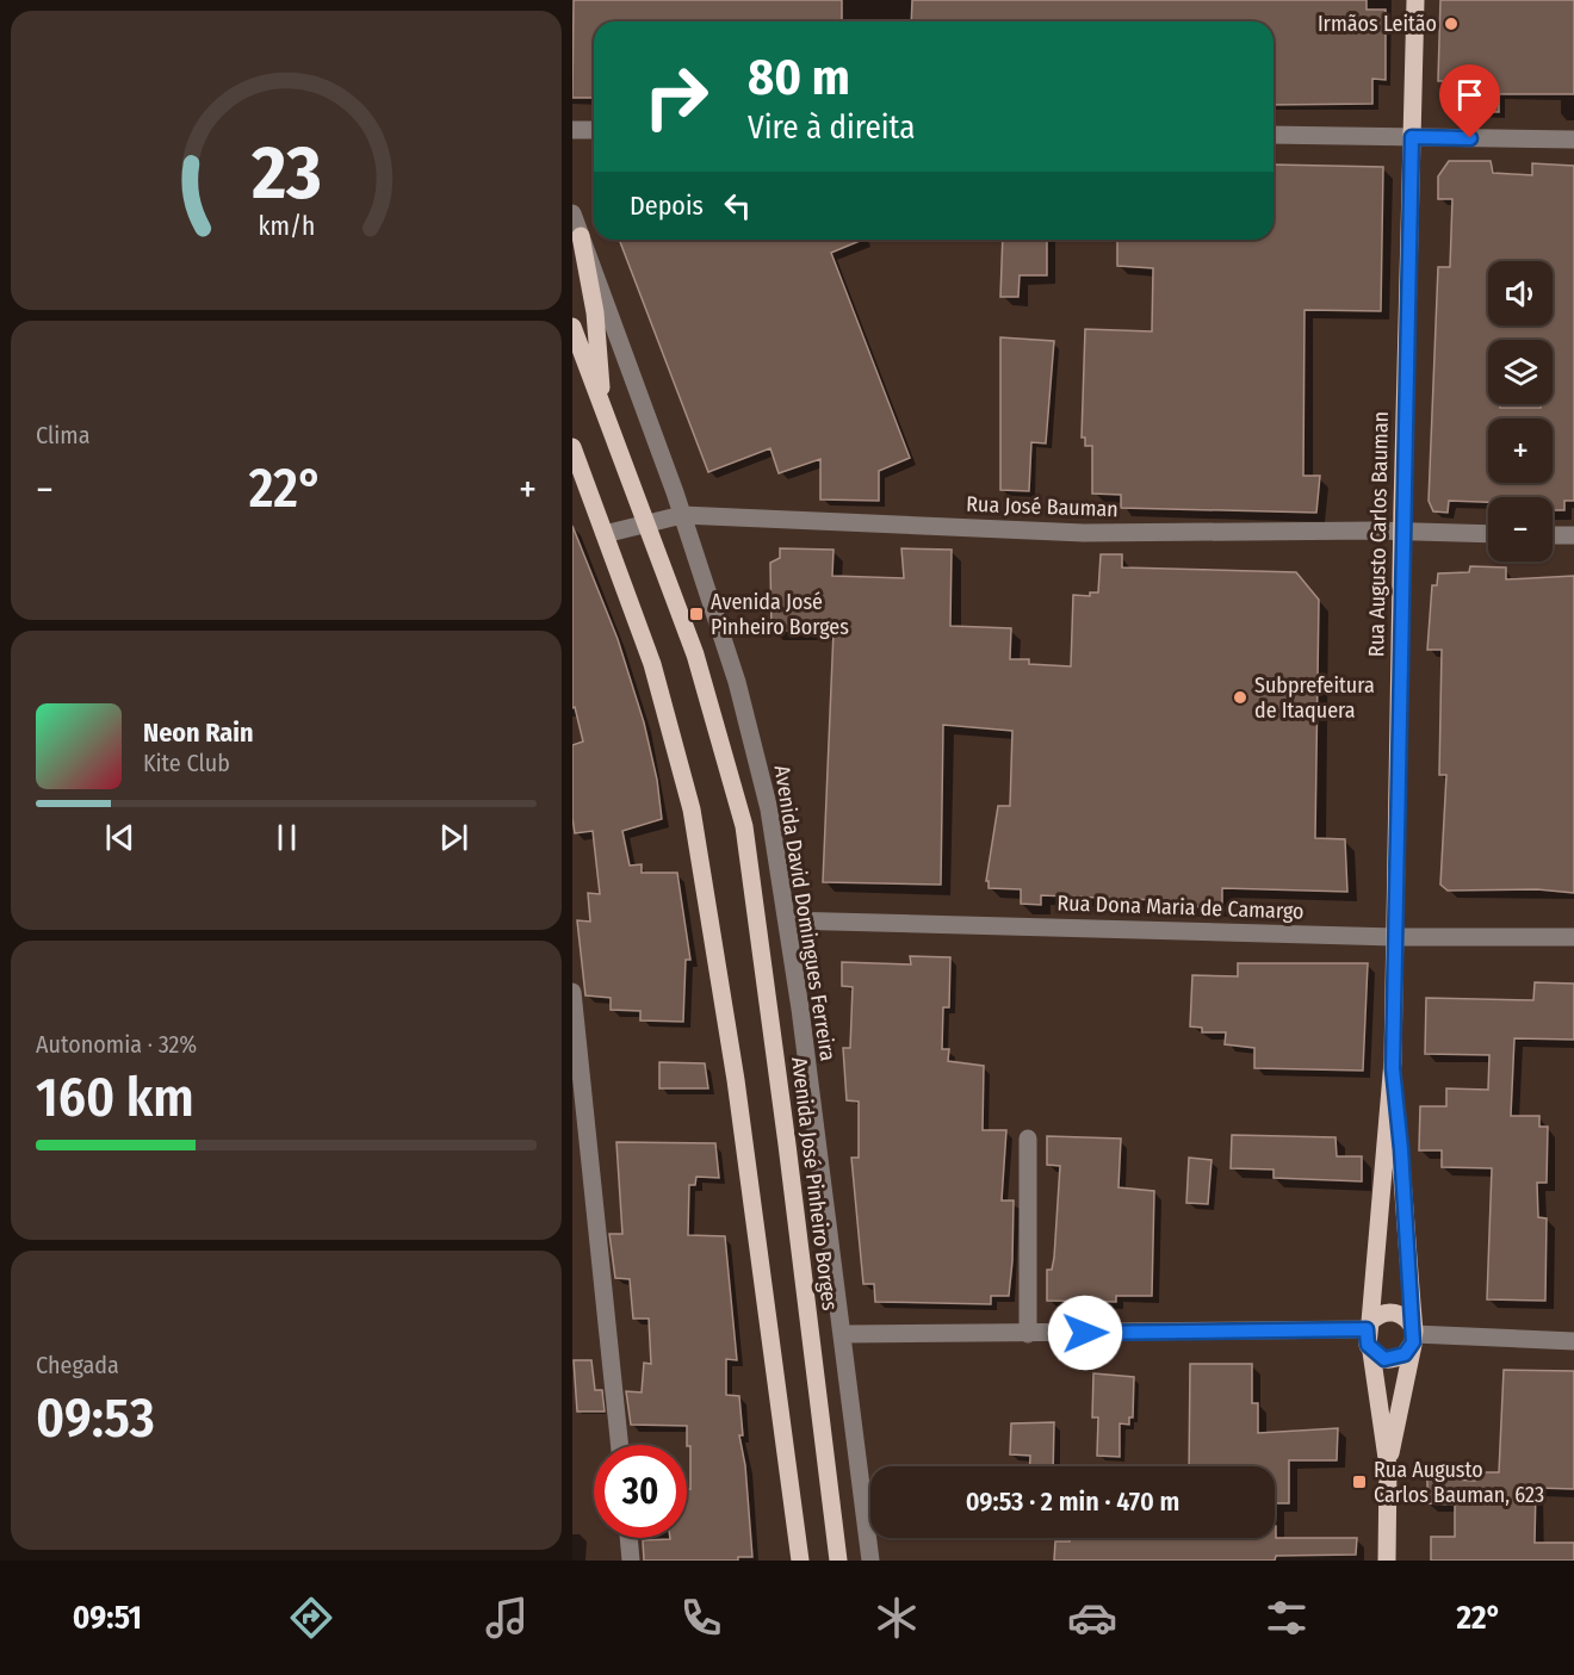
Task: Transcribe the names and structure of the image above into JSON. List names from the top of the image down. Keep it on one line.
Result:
{"streets":{"main road":["Rua Augusto Carlos Bauman","Avenida José Pinheiro Borges"],"street":["Rua José Bauman","Rua Dona Maria de Camargo","Avenida David Domingues Ferreira"]},"crossings":[["Rua José Bauman","Rua Augusto Carlos Bauman"],["Rua José Bauman","Avenida David Domingues Ferreira"],["Rua José Bauman","Avenida José Pinheiro Borges"],["Rua Augusto Carlos Bauman","Rua Dona Maria de Camargo"],["Rua Dona Maria de Camargo","Avenida David Domingues Ferreira"]],"places":{"other":["Irmãos Leitão","Subprefeitura de Itaquera"],"transit":["Avenida José Pinheiro Borges","Rua Augusto Carlos Bauman, 623"]},"page":{"turn":["80 m","Vire à direita"],"then":"Depois","map_buttons":["+","−"],"tile":["Clima",["Autonomia · 32%","160 km"],["Chegada","09:53"]],"heat":["−","22°","+"],"song":["Neon Rain","Kite Club"],"limit":"30","trip":"09:53 · 2 min · 470 m","tabs":["09:51","22°"],"gauge":["23","km/h"]}}
